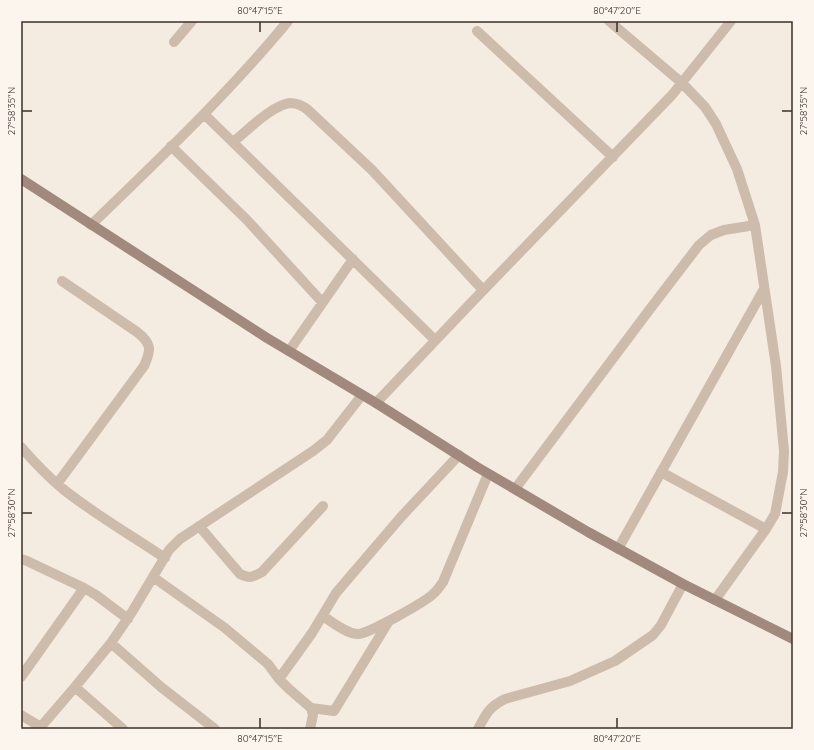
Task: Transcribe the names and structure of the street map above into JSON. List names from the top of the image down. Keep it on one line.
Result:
{"coordinates":["80°47'15\"E","80°47'20\"E","27°58'35\"N","27°58'30\"N"]}
